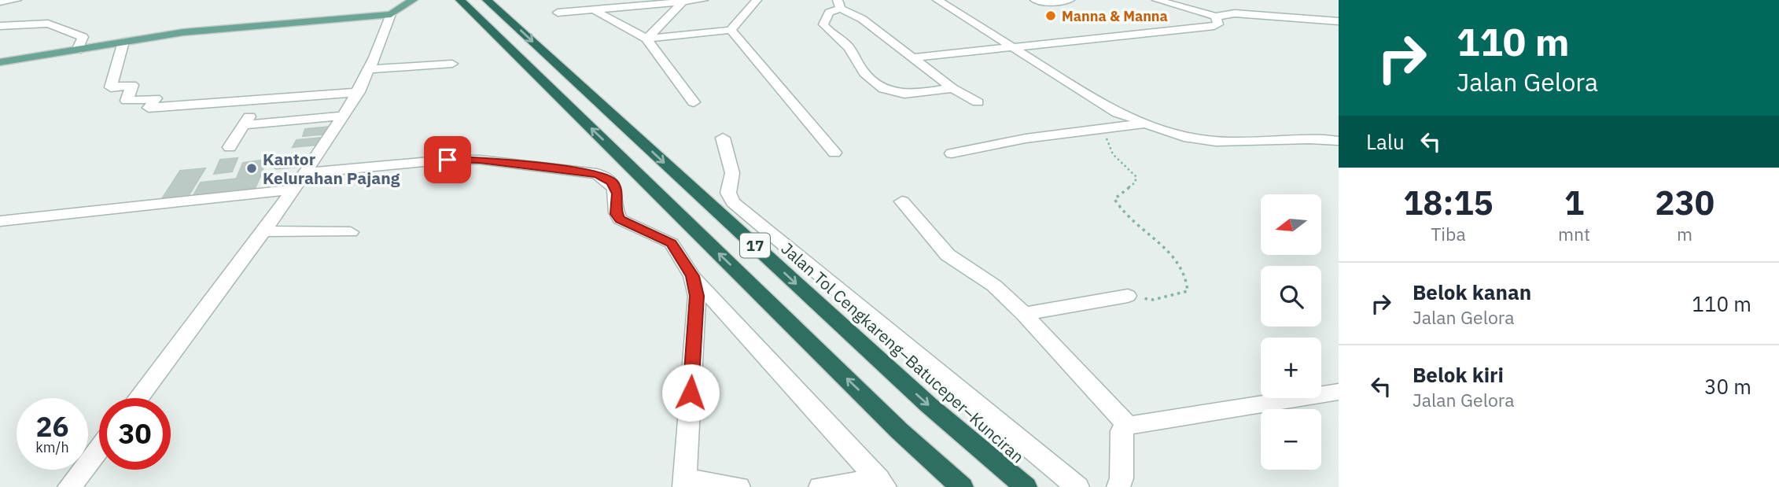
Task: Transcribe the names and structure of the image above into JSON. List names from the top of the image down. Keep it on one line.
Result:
{"streets":{"highway":["17","Jalan Tol Cengkareng–Batuceper–Kunciran"]},"places":["Manna & Manna","Kantor Kelurahan Pajang"],"north":"left","page":{"turn":["110 m","Jalan Gelora"],"then":"Lalu","eta":["18:15","Tiba","1","mnt","230","m"],"map_buttons":["+","−"],"list":[{"name":"Belok kanan","note":"Jalan Gelora","value":"110 m"},{"name":"Belok kiri","note":"Jalan Gelora","value":"30 m"}],"speed":"26 km/h","limit":"30"}}
